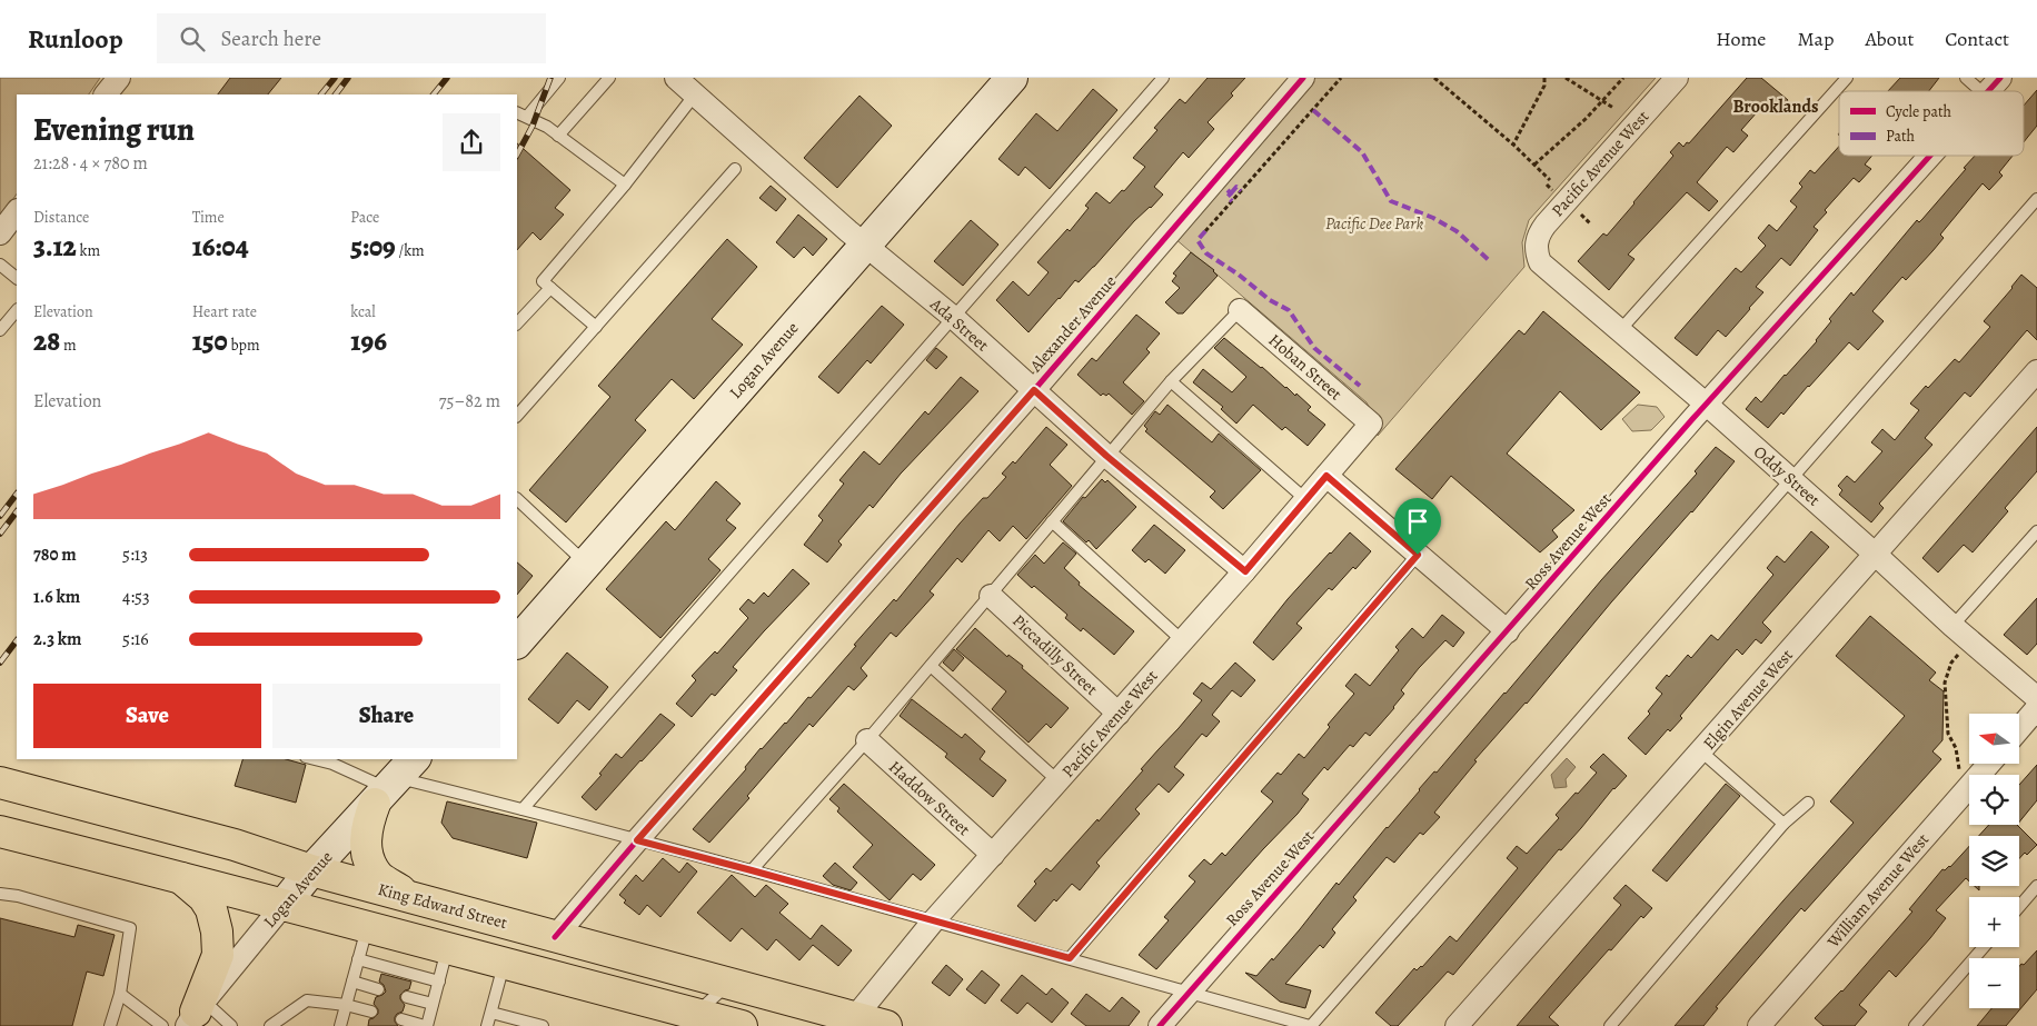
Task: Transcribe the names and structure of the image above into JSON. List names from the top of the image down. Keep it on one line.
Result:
{"streets":{"main road":["Logan Avenue","King Edward Street"],"street":["Pacific Avenue West","Alexander Avenue","Ada Street","Hoban Street","Oddy Street","Ross Avenue West","Piccadilly Street","Elgin Avenue West","Haddow Street","William Avenue West"]},"crossings":[["Pacific Avenue West","Ada Street"],["Pacific Avenue West","Hoban Street"],["Pacific Avenue West","Oddy Street"],["Pacific Avenue West","Piccadilly Street"],["Pacific Avenue West","Haddow Street"],["Pacific Avenue West","King Edward Street"],["Alexander Avenue","Ada Street"],["Alexander Avenue","King Edward Street"],["Ada Street","Logan Avenue"],["Logan Avenue","King Edward Street"],["Oddy Street","Ross Avenue West"],["Oddy Street","Elgin Avenue West"]],"districts":["Brooklands"],"parks":["Pacific Dee Park"],"legend":["Cycle path","Path"],"north":"left","page":{"header":"Runloop","search":"Search here","nav":["Home","Map","About","Contact"],"heading":["Evening run","21:28 · 4 × 780 m"],"stats":[["Distance","3.12 km"],["Time","16:04"],["Pace","5:09 /km"],["Elevation","28 m"],["Heart rate","150 bpm"],["kcal","196"]],"chart":["Elevation","75–82 m"],"list":[{"name":"780 m","note":"5:13"},{"name":"1.6 km","note":"4:53"},{"name":"2.3 km","note":"5:16"}],"buttons":["Save","Share"],"map_buttons":["+","−"]}}
